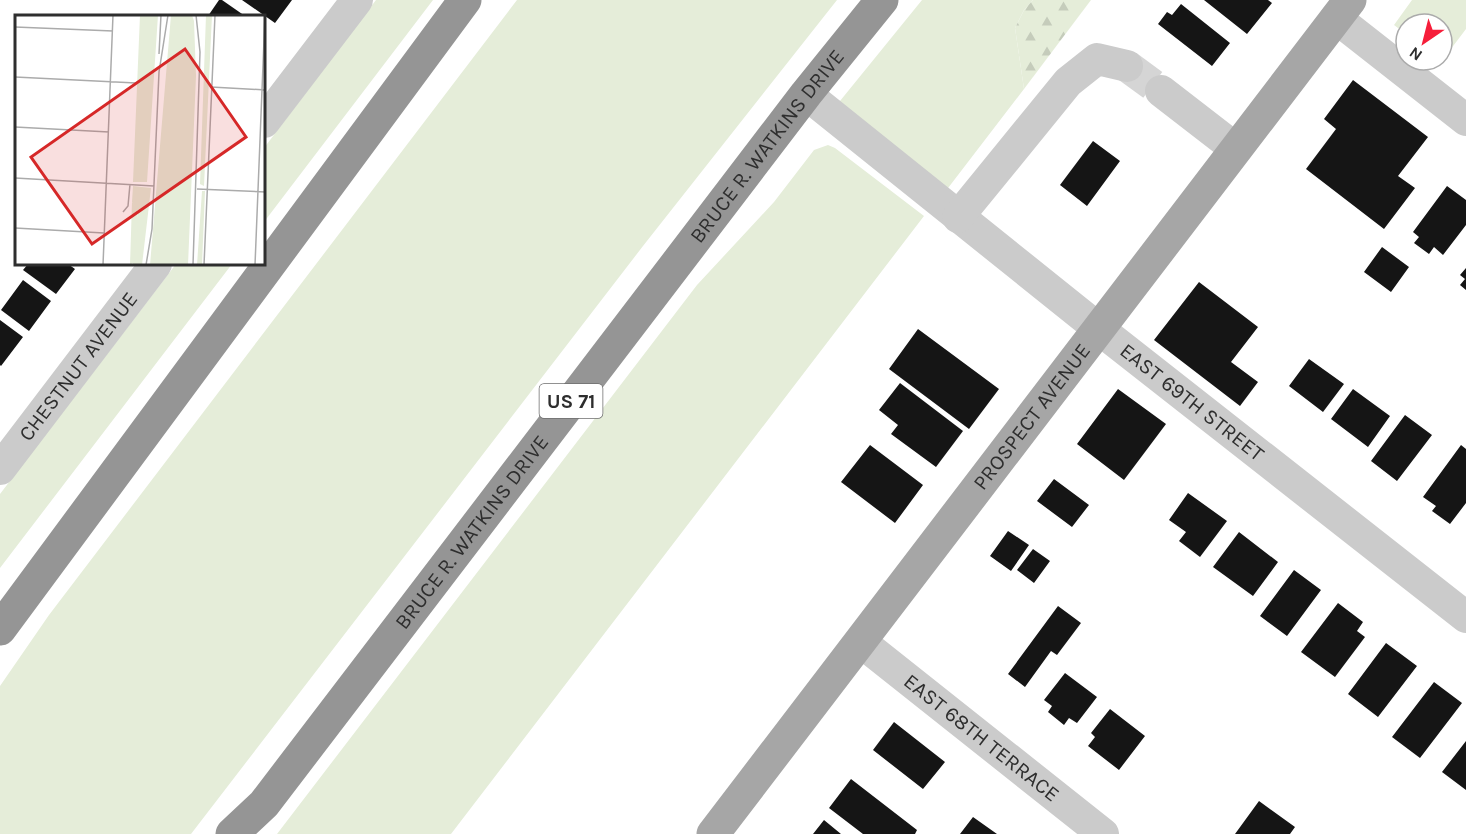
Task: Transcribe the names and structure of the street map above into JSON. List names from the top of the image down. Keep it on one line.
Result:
{"streets":{"highway":["BRUCE R. WATKINS DRIVE","US 71"],"main road":["PROSPECT AVENUE"],"street":["CHESTNUT AVENUE","EAST 69TH STREET","EAST 68TH TERRACE"]},"crossings":[["BRUCE R. WATKINS DRIVE","EAST 69TH STREET"],["EAST 69TH STREET","PROSPECT AVENUE"],["PROSPECT AVENUE","EAST 68TH TERRACE"]],"north":"bottom left"}
